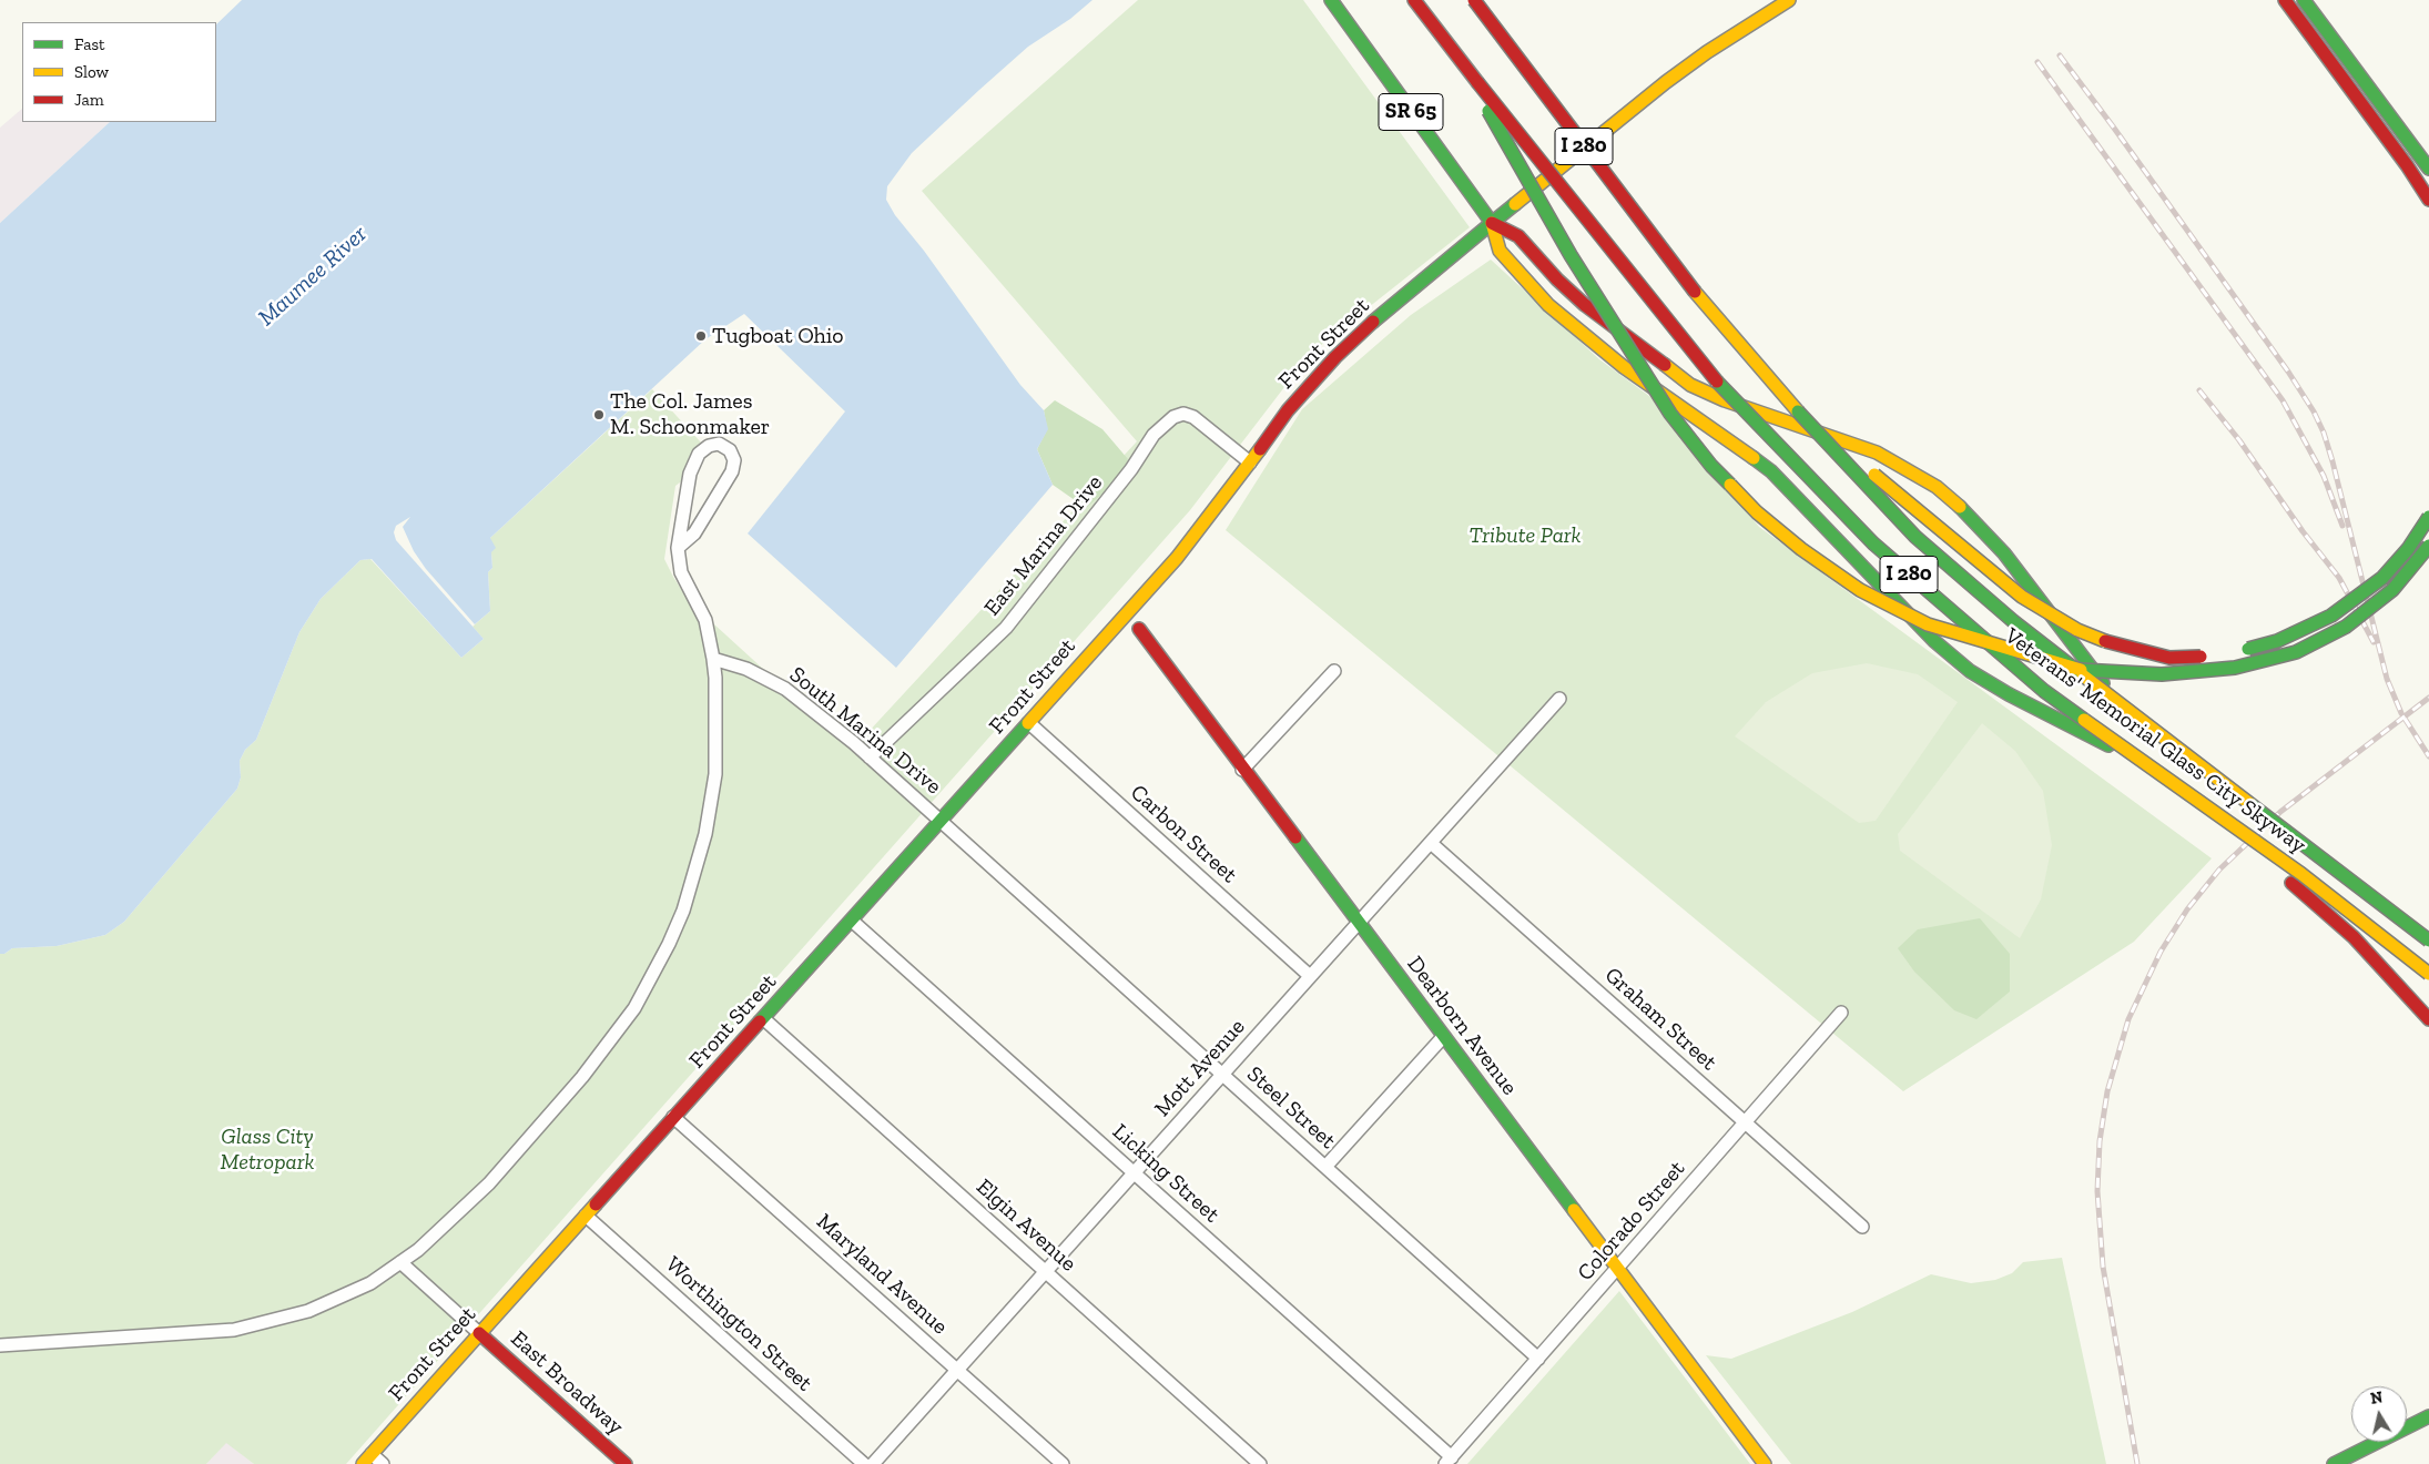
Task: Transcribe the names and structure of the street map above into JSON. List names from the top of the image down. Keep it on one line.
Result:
{"streets":{"main road":["SR 65","I 280","Front Street","Veterans' Memorial Glass City Skyway","Dearborn Avenue","East Broadway"],"street":["East Marina Drive","South Marina Drive","Carbon Street","Graham Street","Mott Avenue","Steel Street","Licking Street","Colorado Street","Elgin Avenue","Maryland Avenue","Worthington Street"]},"crossings":[["SR 65","Front Street"],["Front Street","East Marina Drive"],["Front Street","South Marina Drive"],["Front Street","Carbon Street"],["Front Street","Dearborn Avenue"],["Front Street","Steel Street"],["Front Street","Licking Street"],["Front Street","Elgin Avenue"],["Front Street","Maryland Avenue"],["Front Street","Worthington Street"],["Front Street","East Broadway"],["East Marina Drive","South Marina Drive"],["South Marina Drive","Steel Street"],["Carbon Street","Mott Avenue"],["Graham Street","Mott Avenue"],["Graham Street","Colorado Street"],["Dearborn Avenue","Mott Avenue"],["Dearborn Avenue","Colorado Street"],["Mott Avenue","Steel Street"],["Mott Avenue","Licking Street"],["Mott Avenue","Elgin Avenue"],["Mott Avenue","Maryland Avenue"],["Steel Street","Colorado Street"],["Licking Street","Colorado Street"]],"water":["Maumee River"],"parks":["Tribute Park","Glass City Metropark"],"places":["Tugboat Ohio","The Col. James M. Schoonmaker"],"legend":["Fast","Slow","Jam"],"north":"top"}
